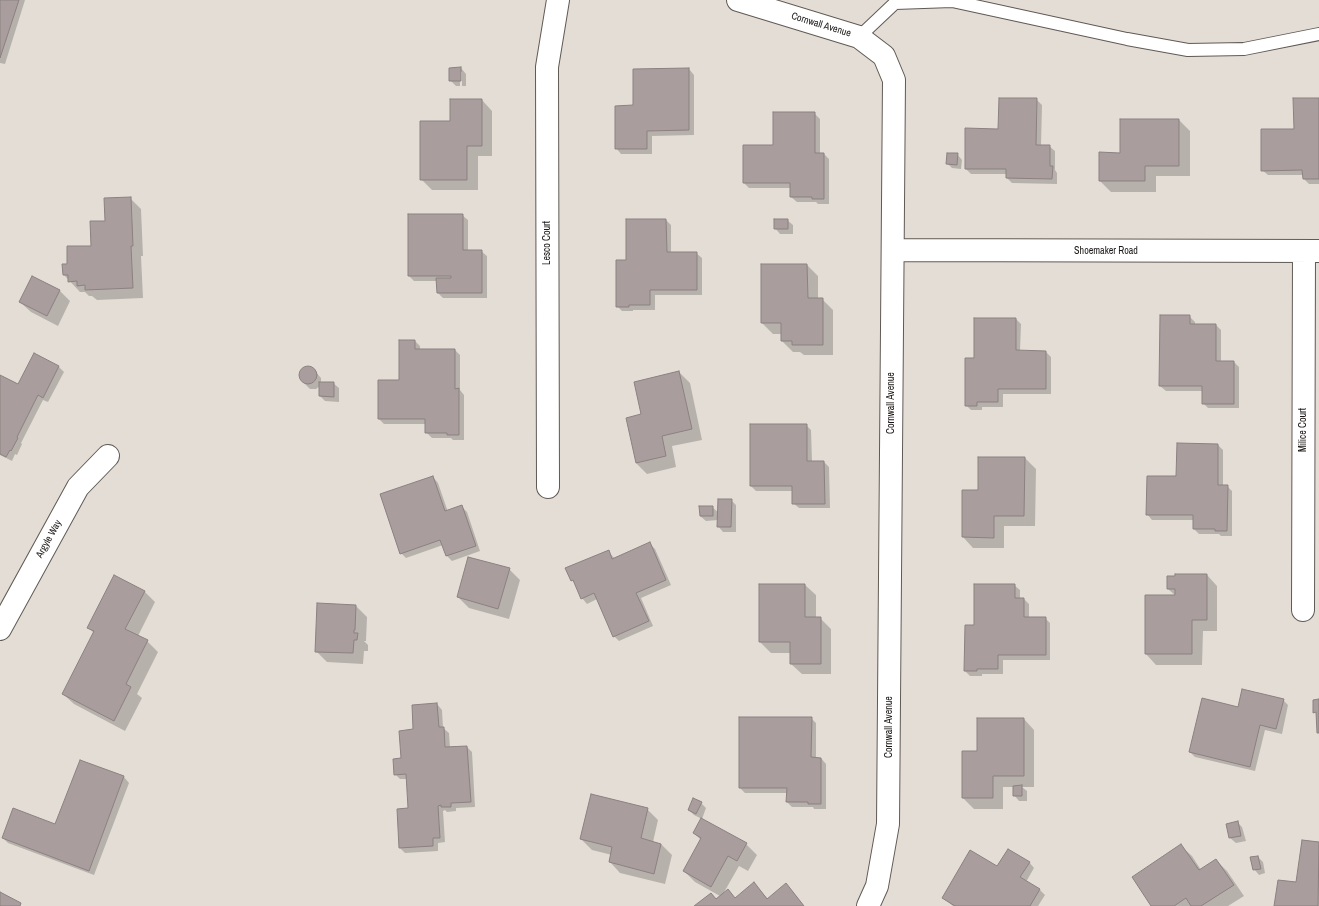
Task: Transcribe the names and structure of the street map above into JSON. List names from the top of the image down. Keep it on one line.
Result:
{"streets":{"street":["Cornwall Avenue","Lesco Court","Shoemaker Road","Milice Court","Argyle Way"]},"crossings":[["Cornwall Avenue","Shoemaker Road"],["Shoemaker Road","Milice Court"]]}
